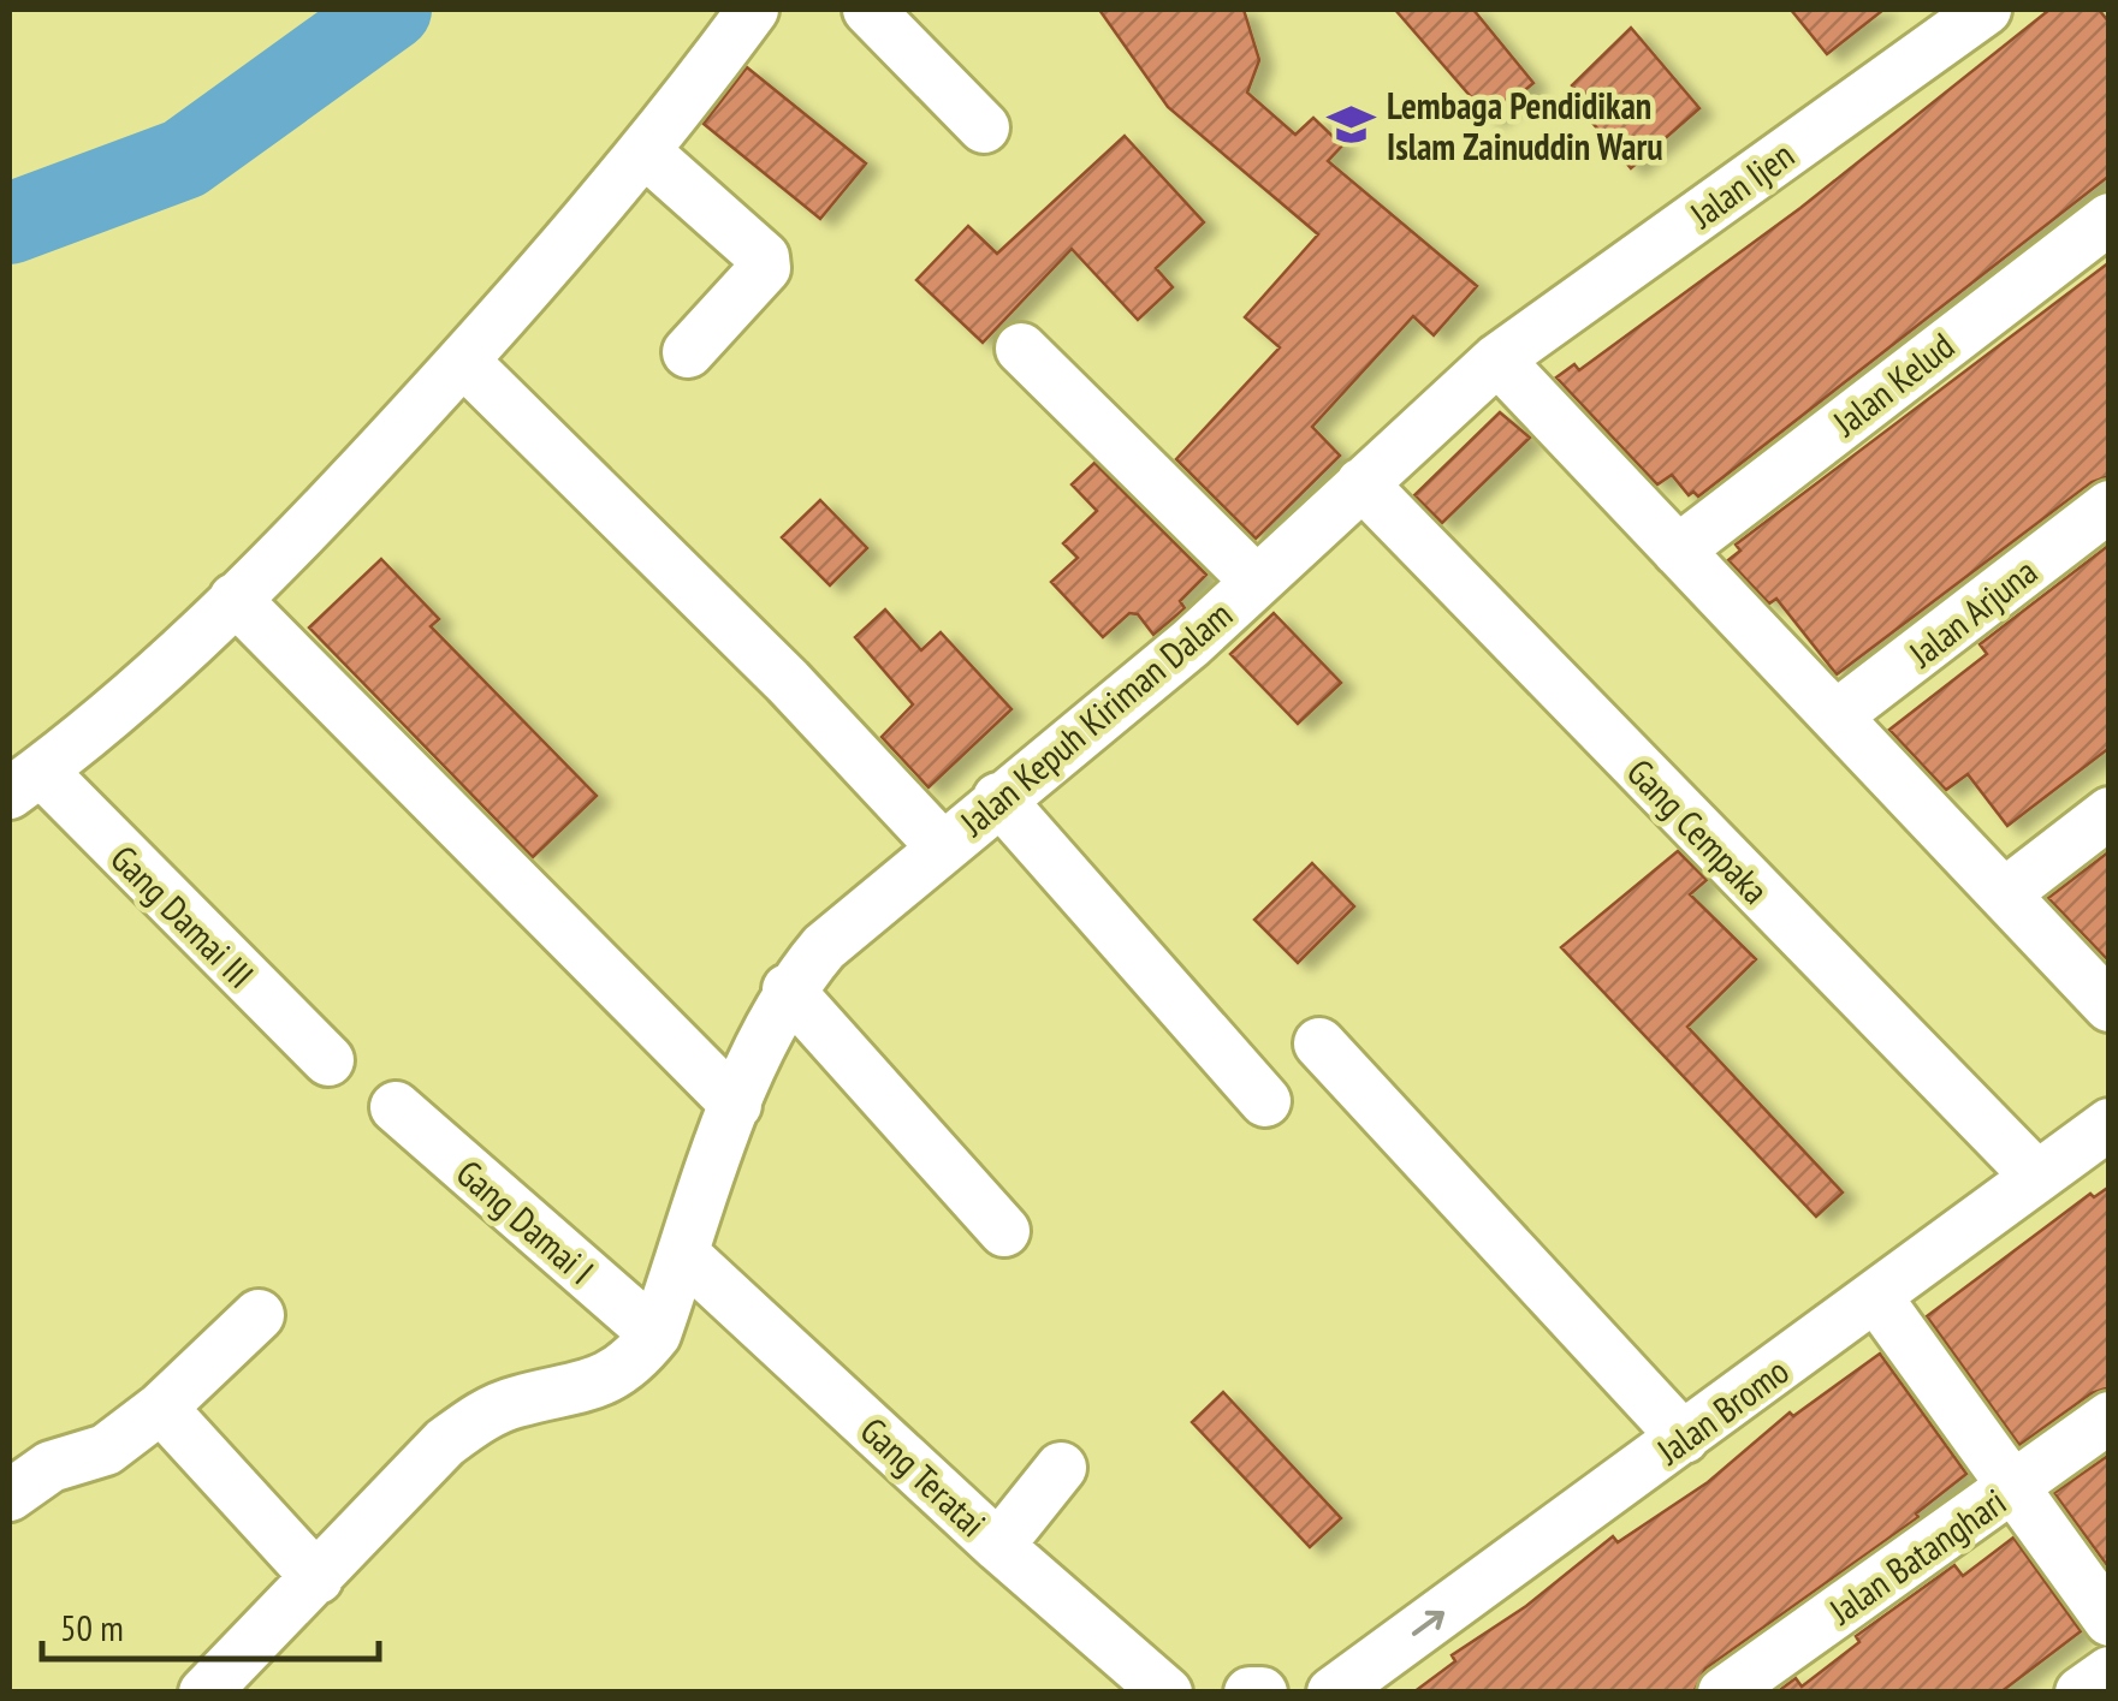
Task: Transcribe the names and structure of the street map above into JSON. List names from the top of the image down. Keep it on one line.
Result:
{"streets":{"street":["Jalan Ijen","Jalan Kelud","Jalan Arjuna","Jalan Kepuh Kiriman Dalam","Gang Cempaka","Gang Damai III","Gang Damai I","Jalan Bromo","Gang Teratai","Jalan Batanghari"]},"crossings":[["Jalan Ijen","Jalan Kepuh Kiriman Dalam"],["Jalan Kepuh Kiriman Dalam","Gang Cempaka"],["Jalan Kepuh Kiriman Dalam","Gang Damai I"],["Jalan Kepuh Kiriman Dalam","Gang Teratai"],["Gang Cempaka","Jalan Bromo"]],"one_way":["Jalan Bromo"],"places":{"school or university":["Lembaga Pendidikan Islam Zainuddin Waru"]},"scale_bar":"50 m"}
